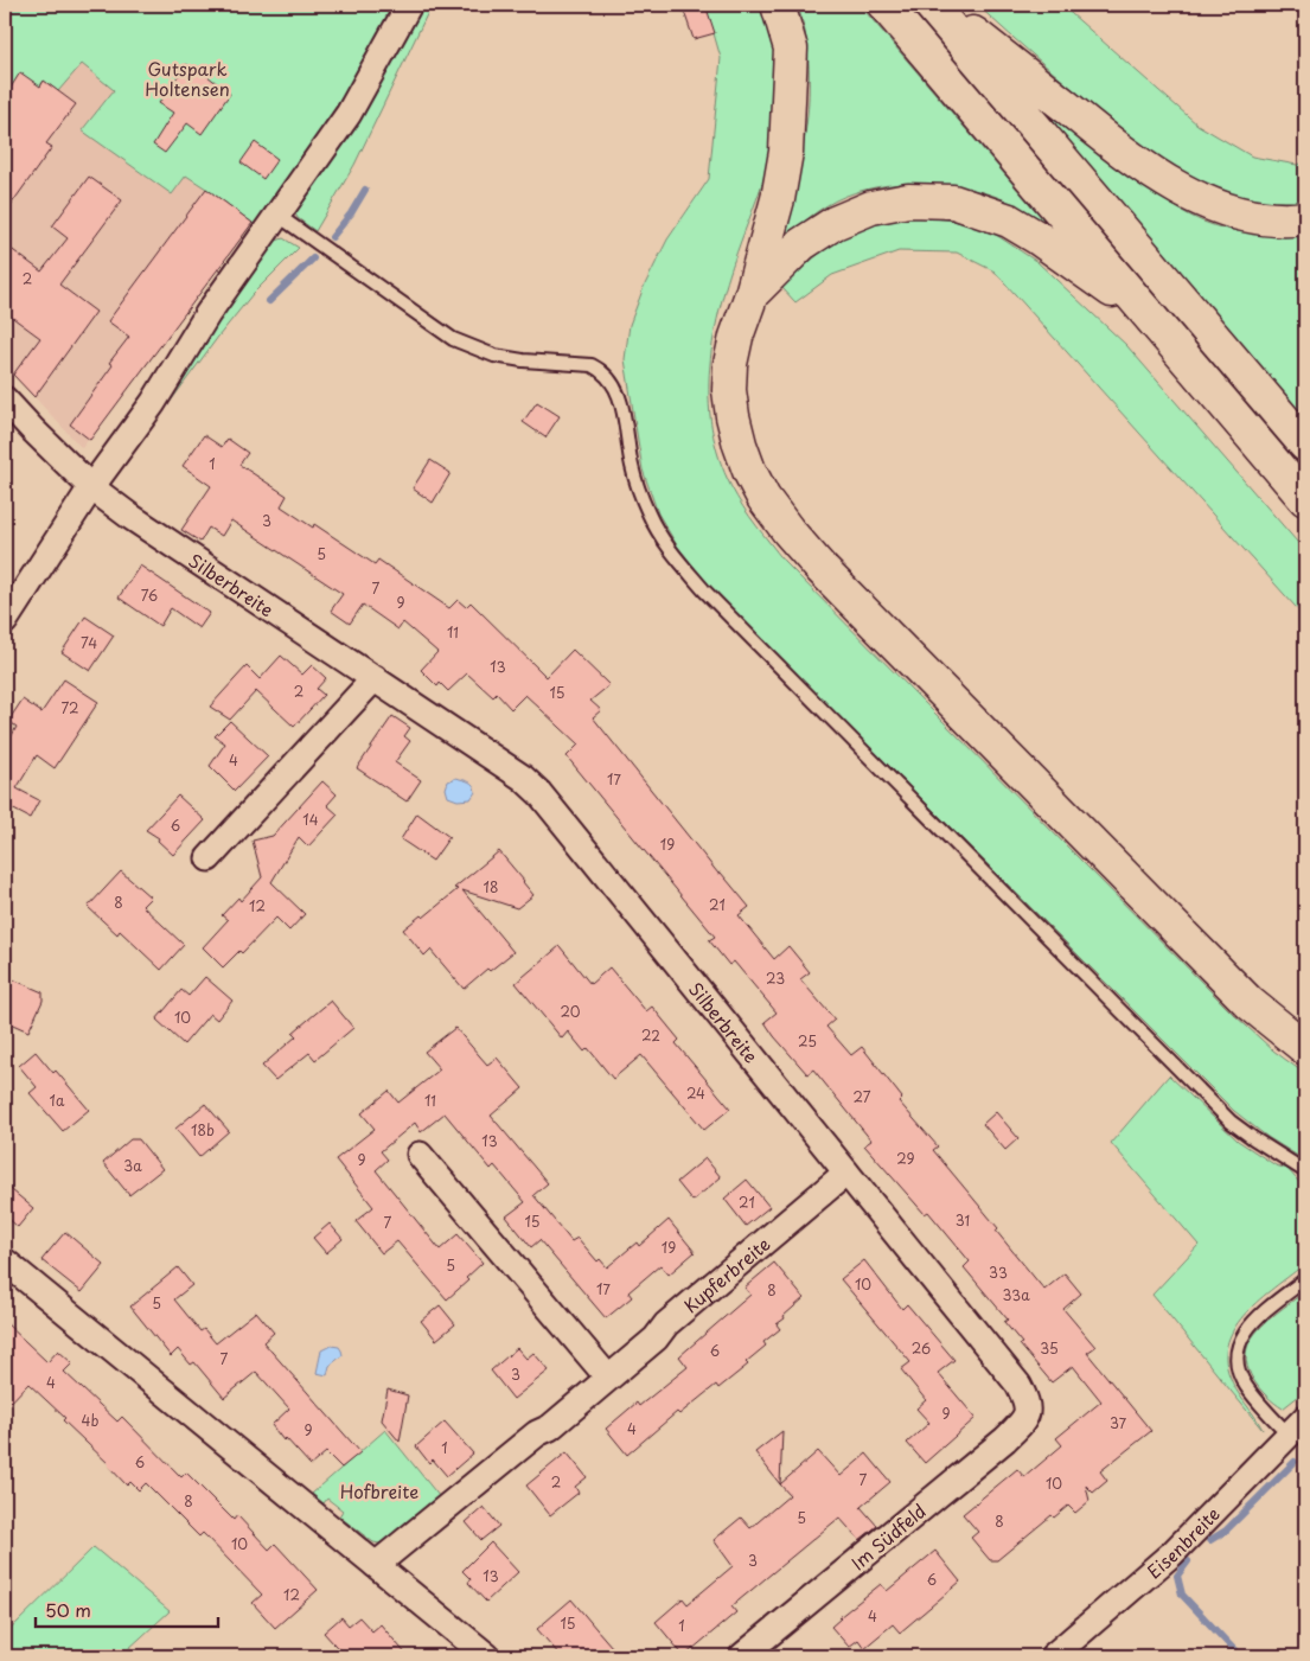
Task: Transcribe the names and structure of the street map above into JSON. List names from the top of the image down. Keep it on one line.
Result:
{"streets":{"street":["Silberbreite","Kupferbreite","Im Südfeld","Eisenbreite"]},"crossings":[["Silberbreite","Kupferbreite"],["Silberbreite","Im Südfeld"]],"parks":["Gutspark Holtensen","Hofbreite"],"house_numbers":["2","1","3","5","7","76","9","11","74","13","2","15","72","4","17","14","6","19","18","8","21","12","23","20","10","22","25","24","27","1a","11","18b","13","29","9","3a","21","31","15","7","19","5","33","10","17","8","33a","5","26","35","6","7","3","4","9","4b","37","4","9","1","6","7","2","10","8","5","8","10","3","13","6","12","4","15","1"],"scale_bar":"50 m"}
